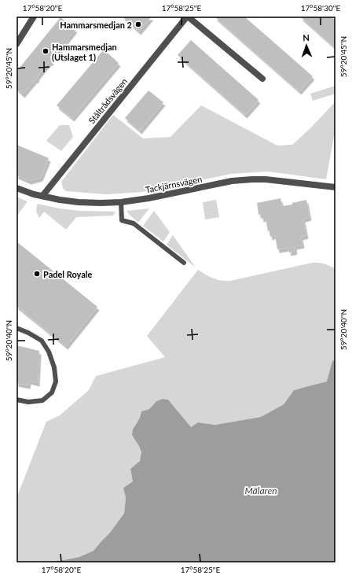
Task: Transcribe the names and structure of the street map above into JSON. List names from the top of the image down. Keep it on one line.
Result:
{"streets":{"street":["Ståltrådsvägen","Tackjärnsvägen"]},"crossings":[["Ståltrådsvägen","Tackjärnsvägen"]],"water":["Mälaren"],"places":["Hammarsmedjan 2","Hammarsmedjan (Utslaget 1)","Padel Royale"],"north":"top","coordinates":["17°58'20\"E","17°58'25\"E","17°58'30\"E","59°20'45\"N","59°20'40\"N"]}
